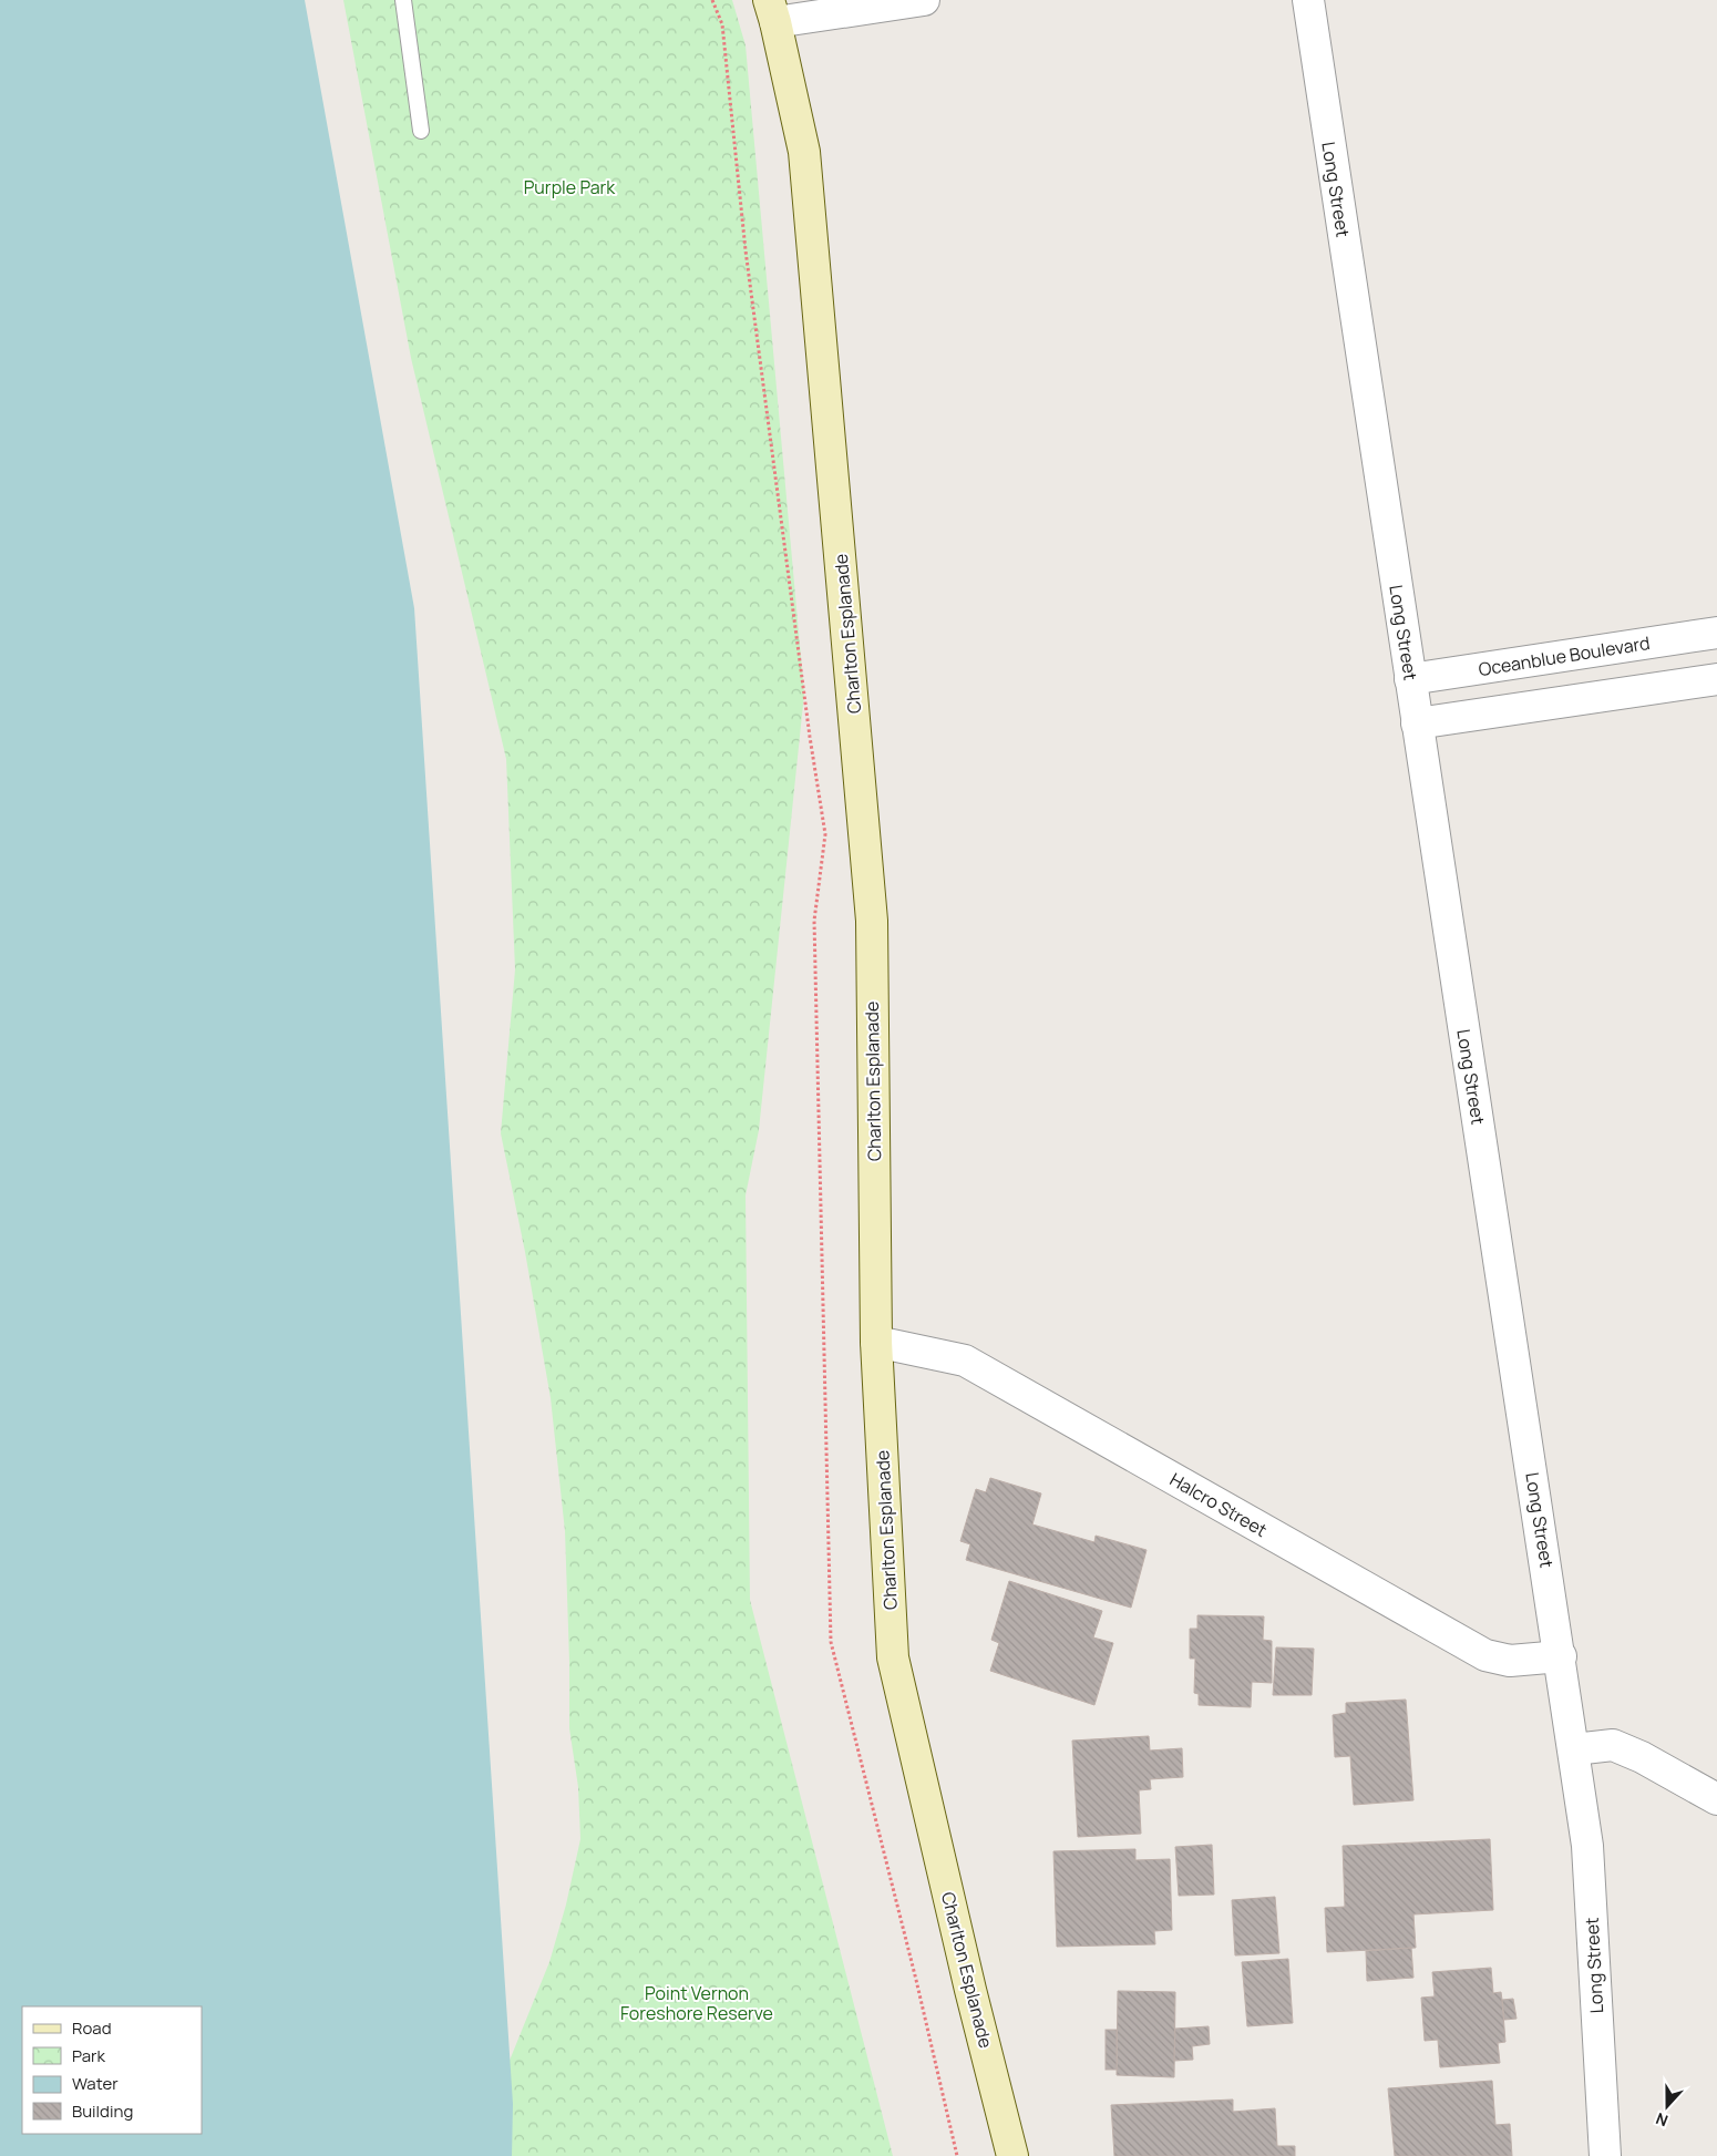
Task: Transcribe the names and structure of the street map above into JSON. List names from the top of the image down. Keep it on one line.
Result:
{"streets":{"street":["Long Street","Charlton Esplanade","Oceanblue Boulevard","Halcro Street"]},"crossings":[["Long Street","Oceanblue Boulevard"],["Long Street","Halcro Street"],["Charlton Esplanade","Halcro Street"]],"parks":["Purple Park","Point Vernon Foreshore Reserve"],"legend":["Road","Park","Water","Building"],"north":"bottom"}
